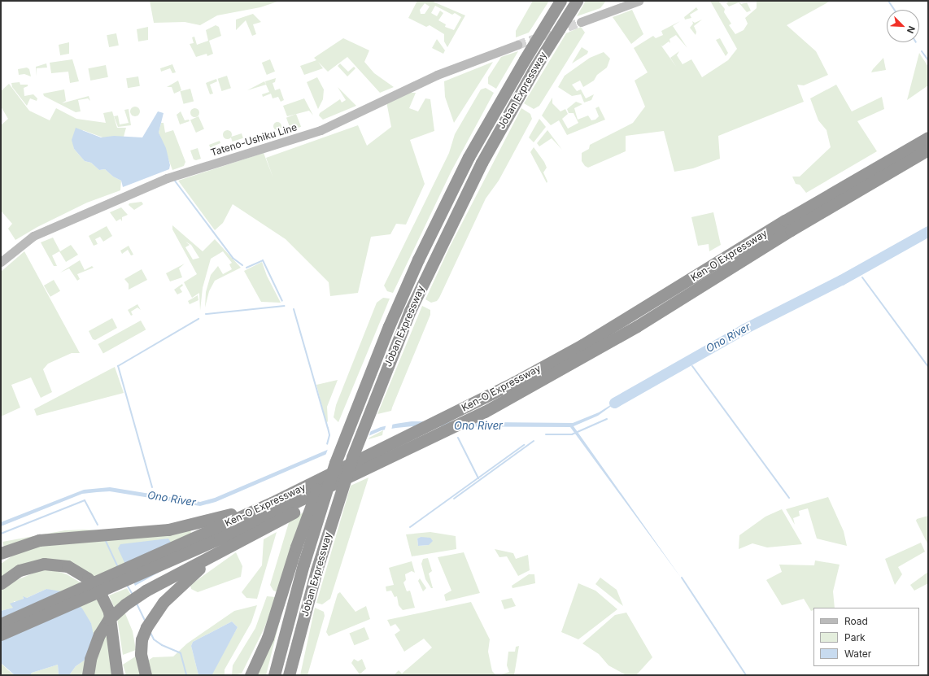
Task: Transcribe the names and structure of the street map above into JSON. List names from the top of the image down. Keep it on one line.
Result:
{"streets":{"highway":["Joban Expressway","Ken-O Expressway"],"main road":["Tateno-Ushiku Line"]},"crossings":[["Joban Expressway","Ken-O Expressway"]],"water":["Ono River"],"legend":["Road","Park","Water"],"north":"bottom right"}
